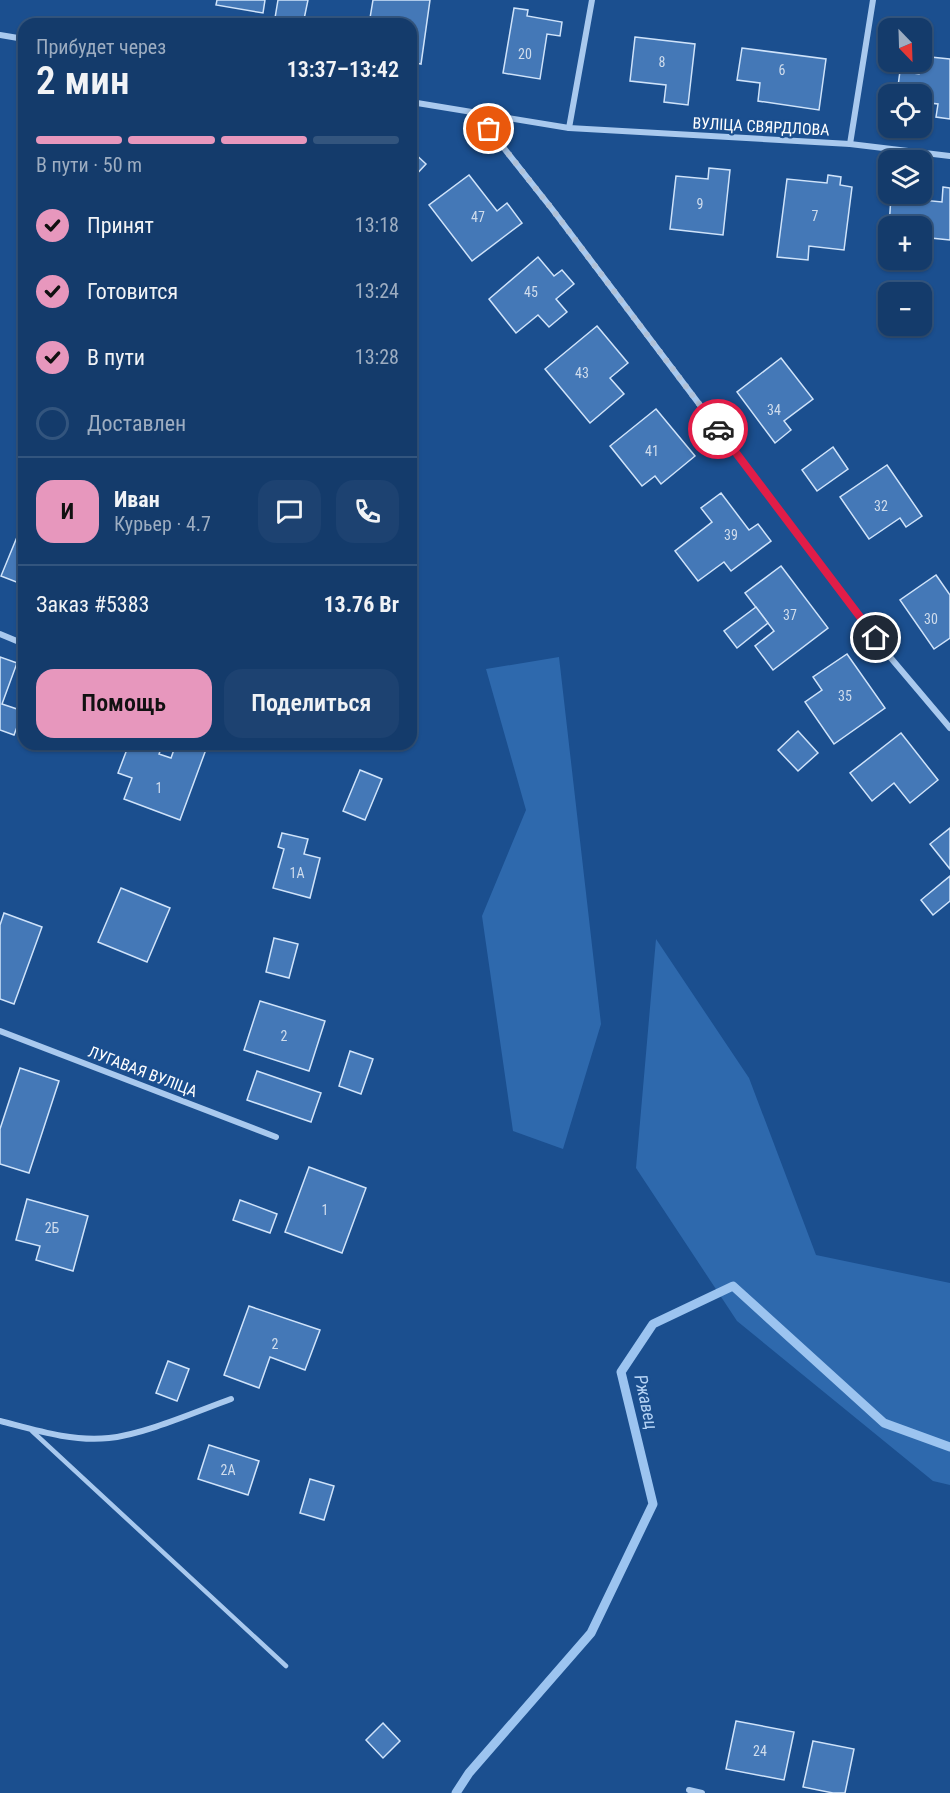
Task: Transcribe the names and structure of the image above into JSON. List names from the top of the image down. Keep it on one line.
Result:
{"streets":{"street":["ВУЛІЦА СВЯРДЛОВА","ЛУГАВАЯ ВУЛІЦА"]},"water":["Ржавец"],"house_numbers":["20","8","6","9","7","47","45","43","34","41","32","39","37","30","35","1","1А","2","1","2Б","2","2А","24"],"north":"bottom right","page":{"map_buttons":["+","−"],"heading":["2 мин","Прибудет через","13:37–13:42"],"panel":["Иван","Курьер · 4.7","Заказ #5383","13.76 Br"],"bar":"В пути · 50 m","list":[["Принят","13:18"],["Готовится","13:24"],["В пути","13:28"],"Доставлен"],"round":"И","buttons":["Помощь","Поделиться"]}}
